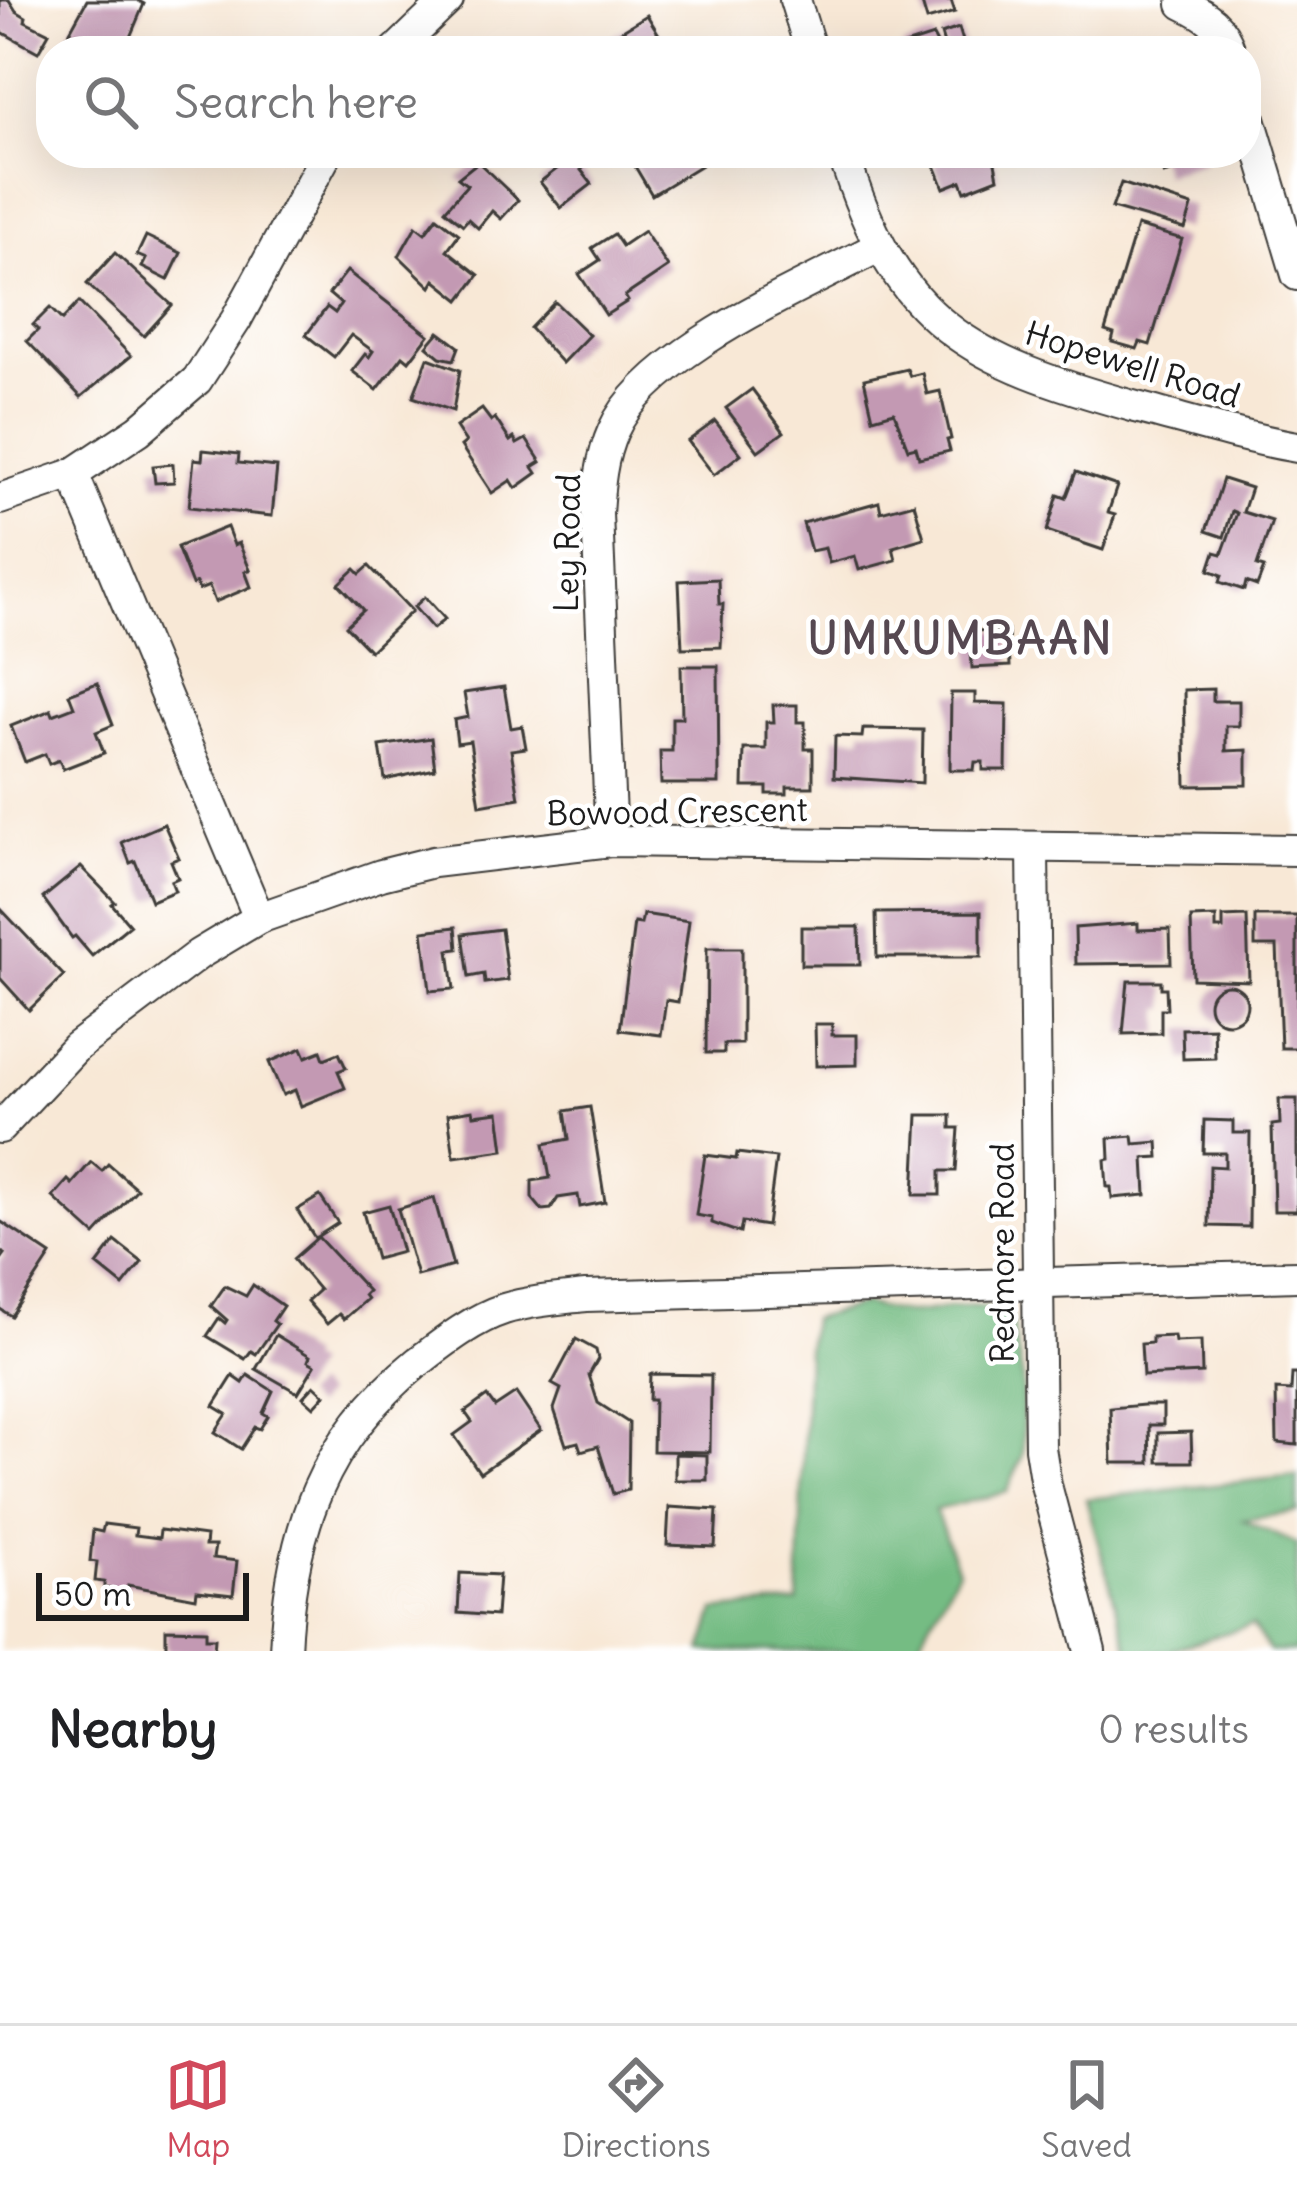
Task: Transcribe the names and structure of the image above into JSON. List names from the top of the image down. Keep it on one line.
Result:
{"streets":{"street":["Hopewell Road","Ley Road","Bowood Crescent","Redmore Road"]},"crossings":[["Hopewell Road","Ley Road"],["Ley Road","Bowood Crescent"],["Bowood Crescent","Redmore Road"]],"districts":["UMKUMBAAN"],"scale_bar":"50 m","page":{"search":"Search here","scale":"50 m","heading":["Nearby","0 results"],"nav":["Map","Directions","Saved"]}}
